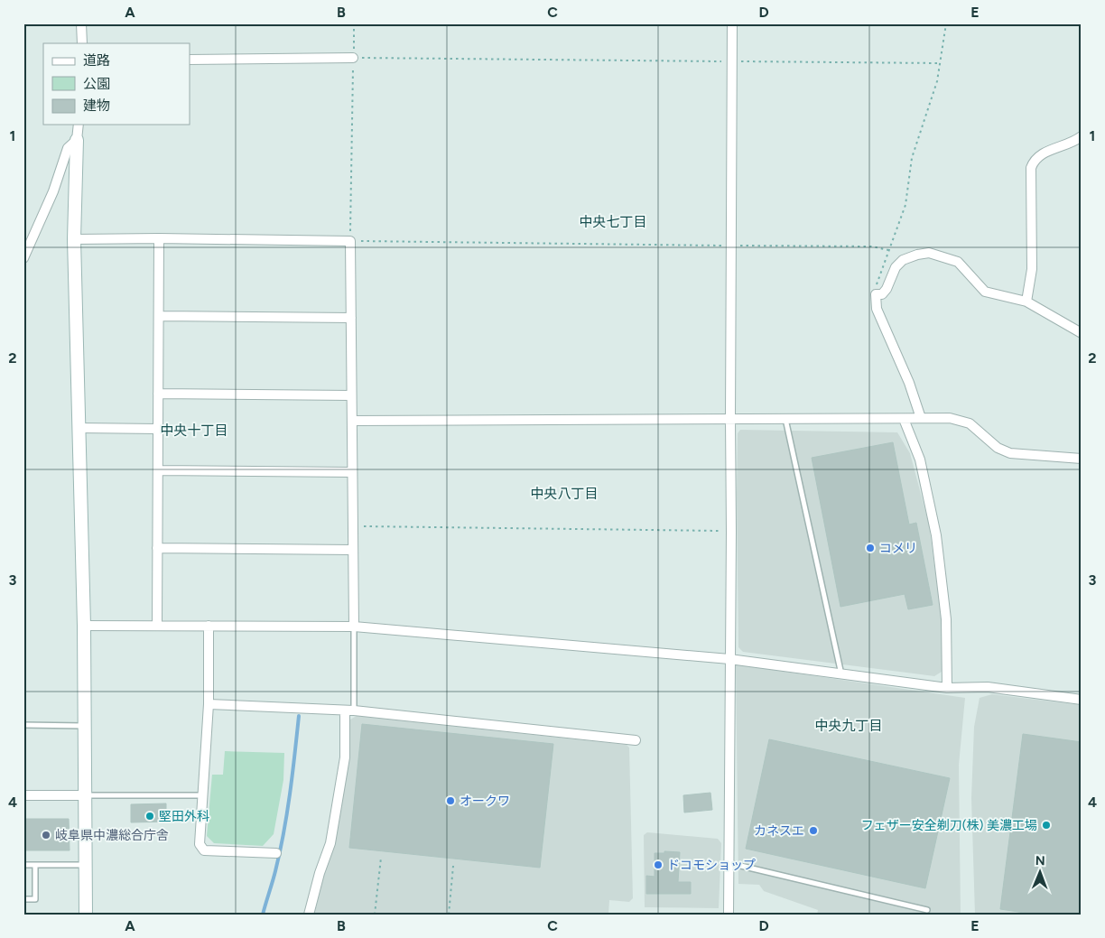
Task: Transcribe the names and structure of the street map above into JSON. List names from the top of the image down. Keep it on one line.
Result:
{"districts":["中央七丁目","中央十丁目","中央八丁目","中央九丁目"],"places":["コメリ","オークワ","堅田外科","フェザー安全剃刀(株) 美濃工場","カネスエ","岐阜県中濃総合庁舎","ドコモショップ"],"legend":["道路","公園","建物"],"north":"top","grid":{"columns":["A","B","C","D","E"],"rows":["1","2","3","4"]}}
